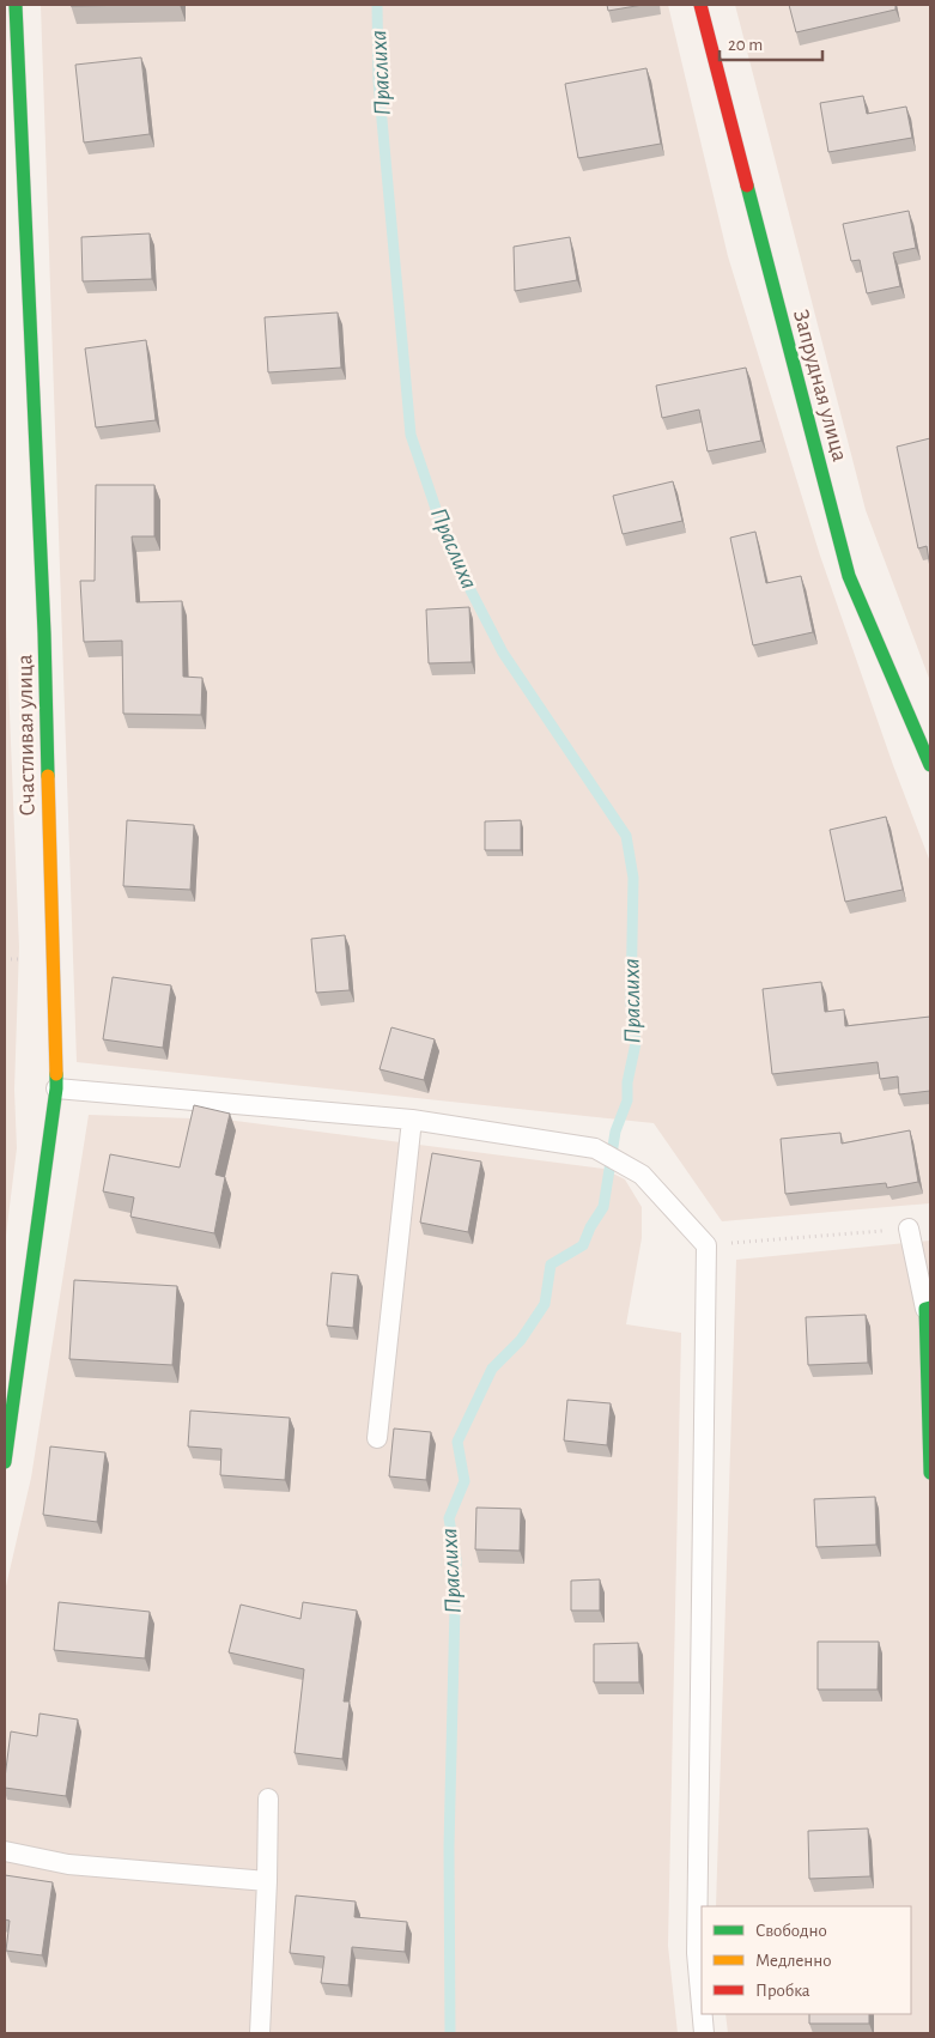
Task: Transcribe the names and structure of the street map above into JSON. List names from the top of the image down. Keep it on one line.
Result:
{"streets":{"street":["Запрудная улица","Счастливая улица"]},"water":["Праслиха"],"legend":["Свободно","Медленно","Пробка"],"scale_bar":"20 m"}
